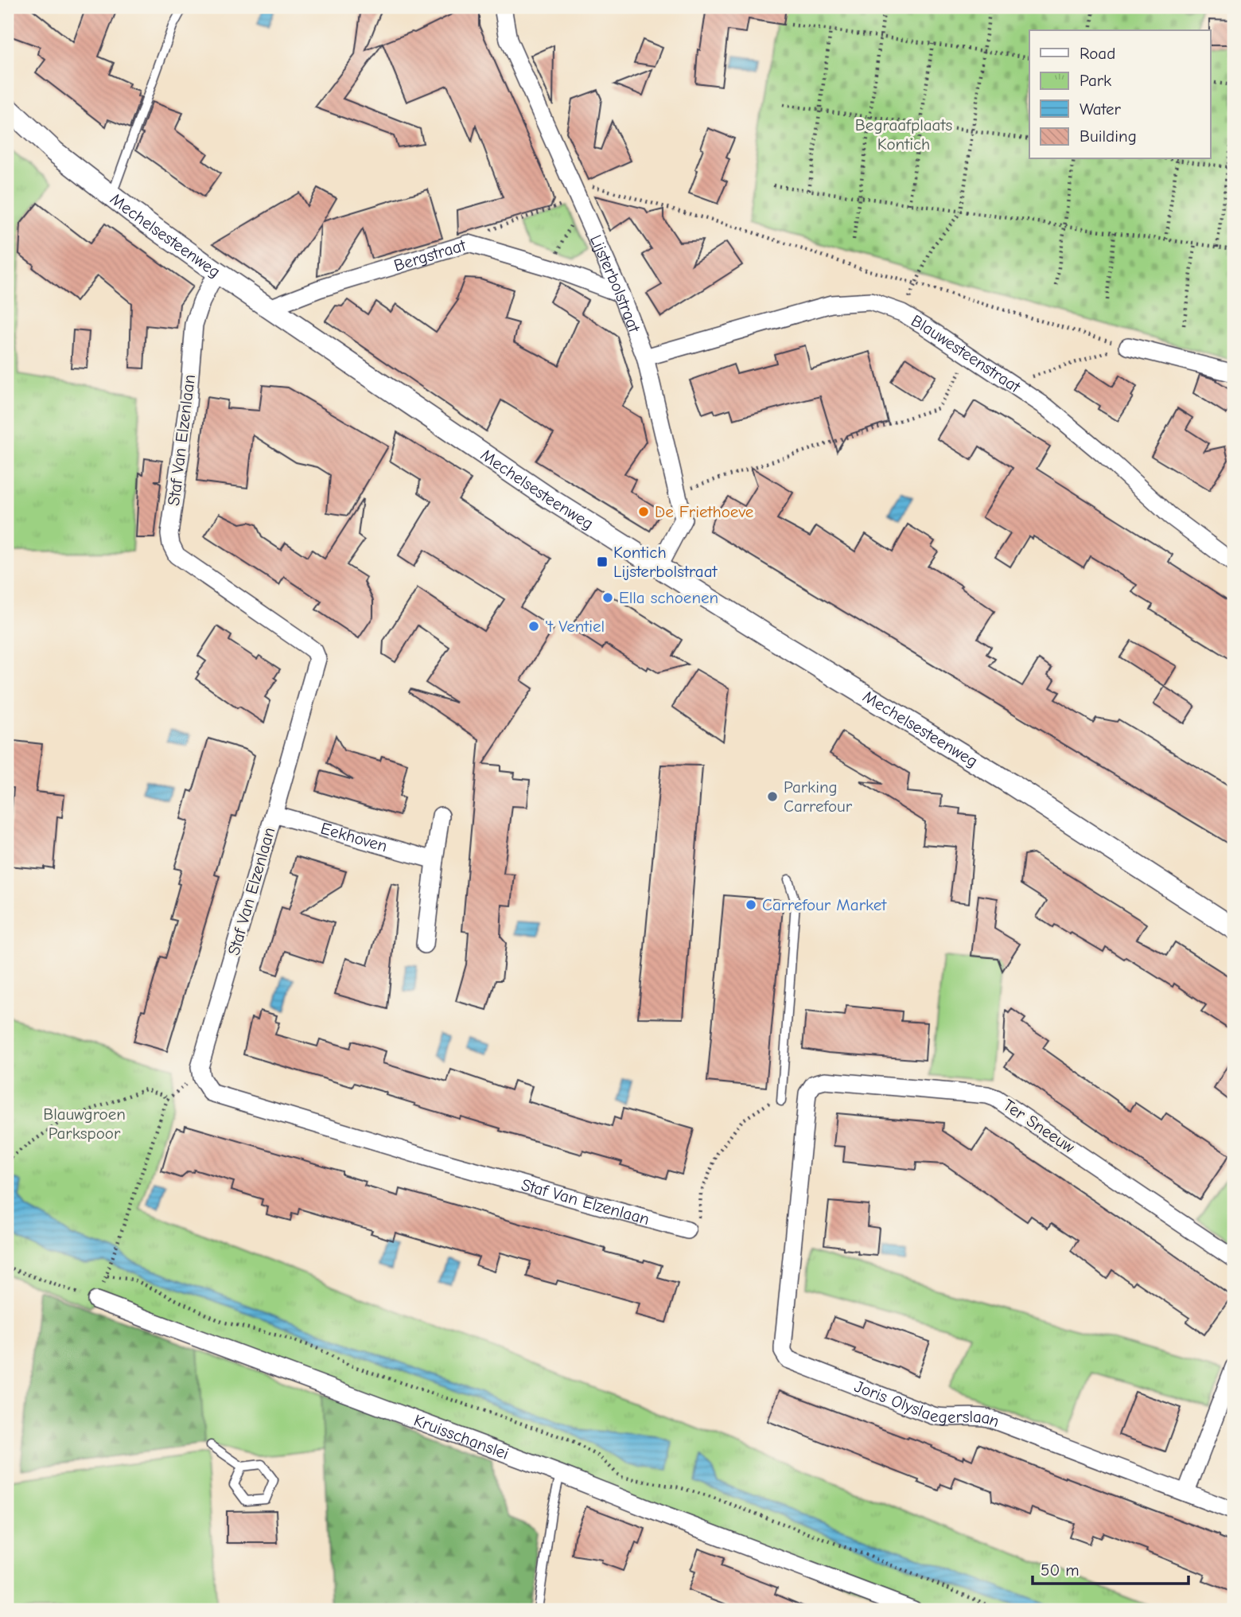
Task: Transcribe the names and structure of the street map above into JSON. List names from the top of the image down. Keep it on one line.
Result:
{"streets":{"street":["Mechelsesteenweg","Bergstraat","Lijsterbolstraat","Blauwesteenstraat","Staf Van Elzenlaan","Eekhoven","Ter Sneeuw","Joris Olyslaegerslaan","Kruisschanslei"]},"crossings":[["Mechelsesteenweg","Bergstraat"],["Mechelsesteenweg","Lijsterbolstraat"],["Mechelsesteenweg","Staf Van Elzenlaan"],["Bergstraat","Lijsterbolstraat"],["Lijsterbolstraat","Blauwesteenstraat"],["Staf Van Elzenlaan","Eekhoven"],["Ter Sneeuw","Joris Olyslaegerslaan"]],"parks":["Begraafplaats Kontich","Blauwgroen Parkspoor"],"places":{"other":["De Friethoeve","Ella schoenen","'t Ventiel","Parking Carrefour","Carrefour Market"],"transit":["Kontich Lijsterbolstraat"]},"legend":["Road","Park","Water","Building"],"scale_bar":"50 m"}
